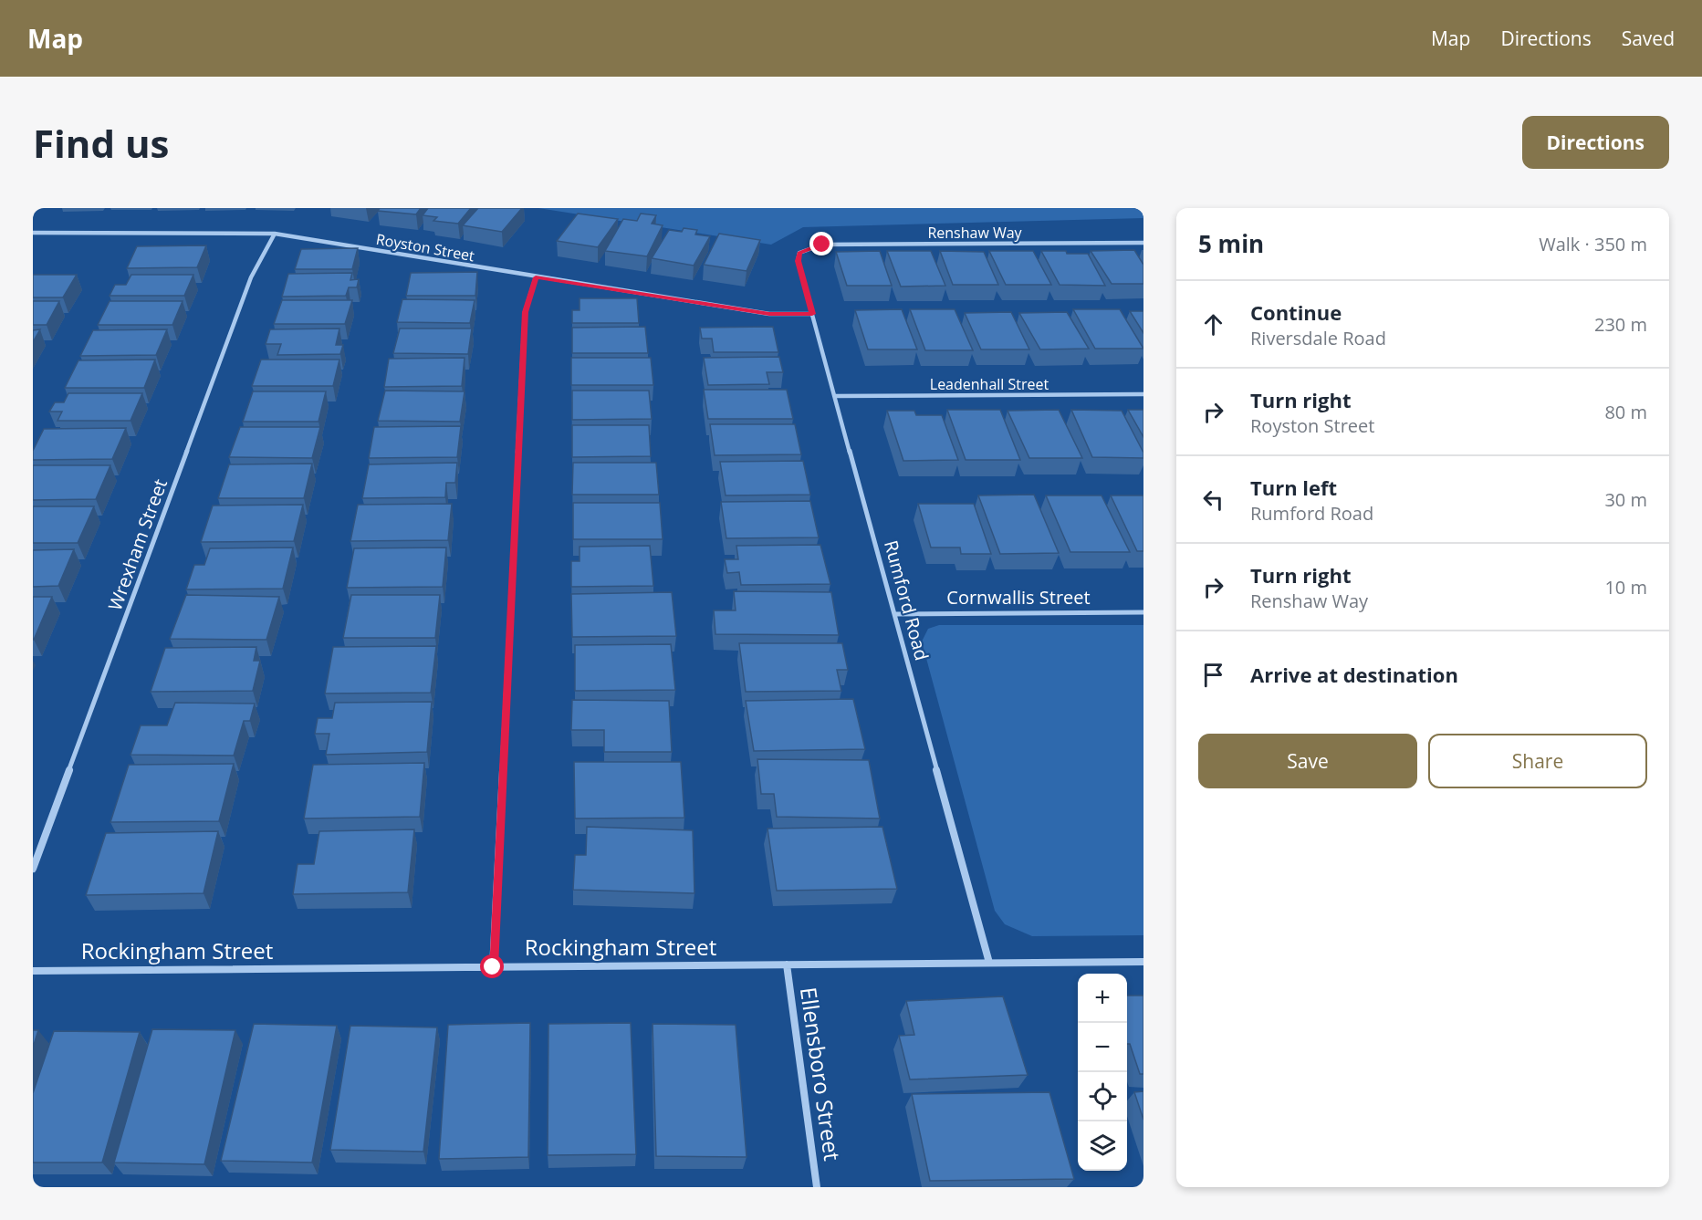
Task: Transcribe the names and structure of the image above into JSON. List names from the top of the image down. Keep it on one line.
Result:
{"streets":{"street":["Renshaw Way","Royston Street","Leadenhall Street","Wrexham Street","Cornwallis Street","Rumford Road","Rockingham Street","Ellensboro Street"]},"crossings":[["Renshaw Way","Rumford Road"],["Royston Street","Wrexham Street"],["Royston Street","Rumford Road"],["Leadenhall Street","Rumford Road"],["Cornwallis Street","Rumford Road"],["Rumford Road","Rockingham Street"],["Rockingham Street","Ellensboro Street"]],"page":{"header":"Map","nav":["Map","Directions","Saved"],"buttons":["Directions",["Save","Share"]],"title":"Find us","heading":["5 min","Walk · 350 m"],"list":[["Continue","Riversdale Road","230 m"],["Turn right","Royston Street","80 m"],["Turn left","Rumford Road","30 m"],["Turn right","Renshaw Way","10 m"],"Arrive at destination"],"map_buttons":["+","−"]}}
